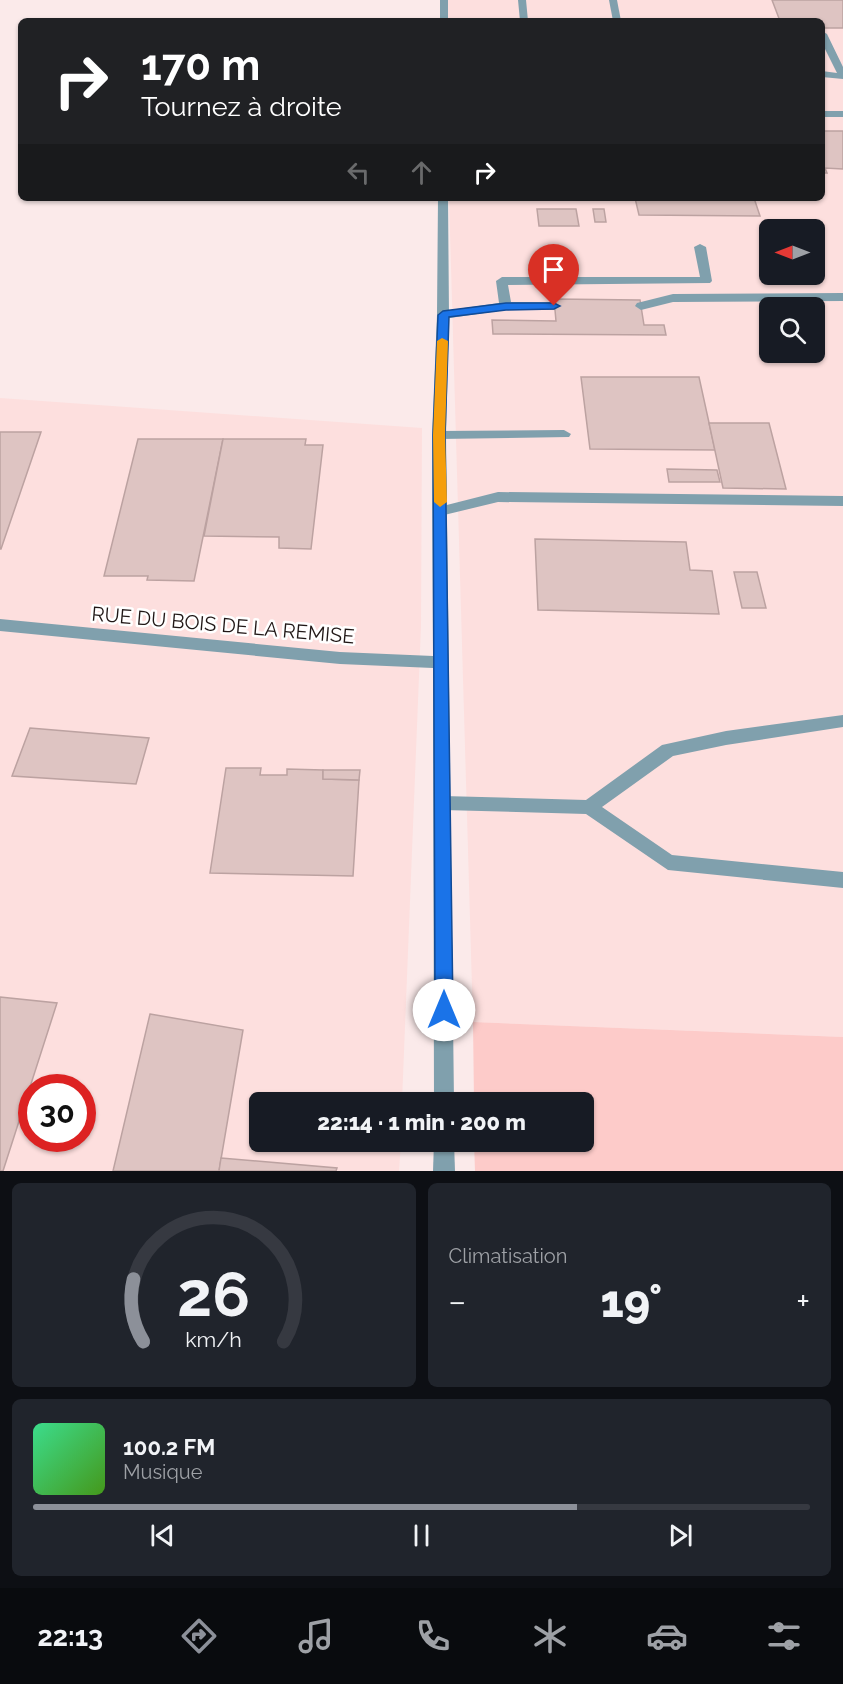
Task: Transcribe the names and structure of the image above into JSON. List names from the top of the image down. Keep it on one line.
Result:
{"streets":{"street":["RUE DU BOIS DE LA REMISE"]},"north":"left","page":{"turn":["170 m","Tournez à droite"],"limit":"30","trip":"22:14 · 1 min · 200 m","tile":"Climatisation","heat":["−","19°","+"],"song":["100.2 FM","Musique"],"tabs":"22:13","gauge":["26","km/h"]}}
